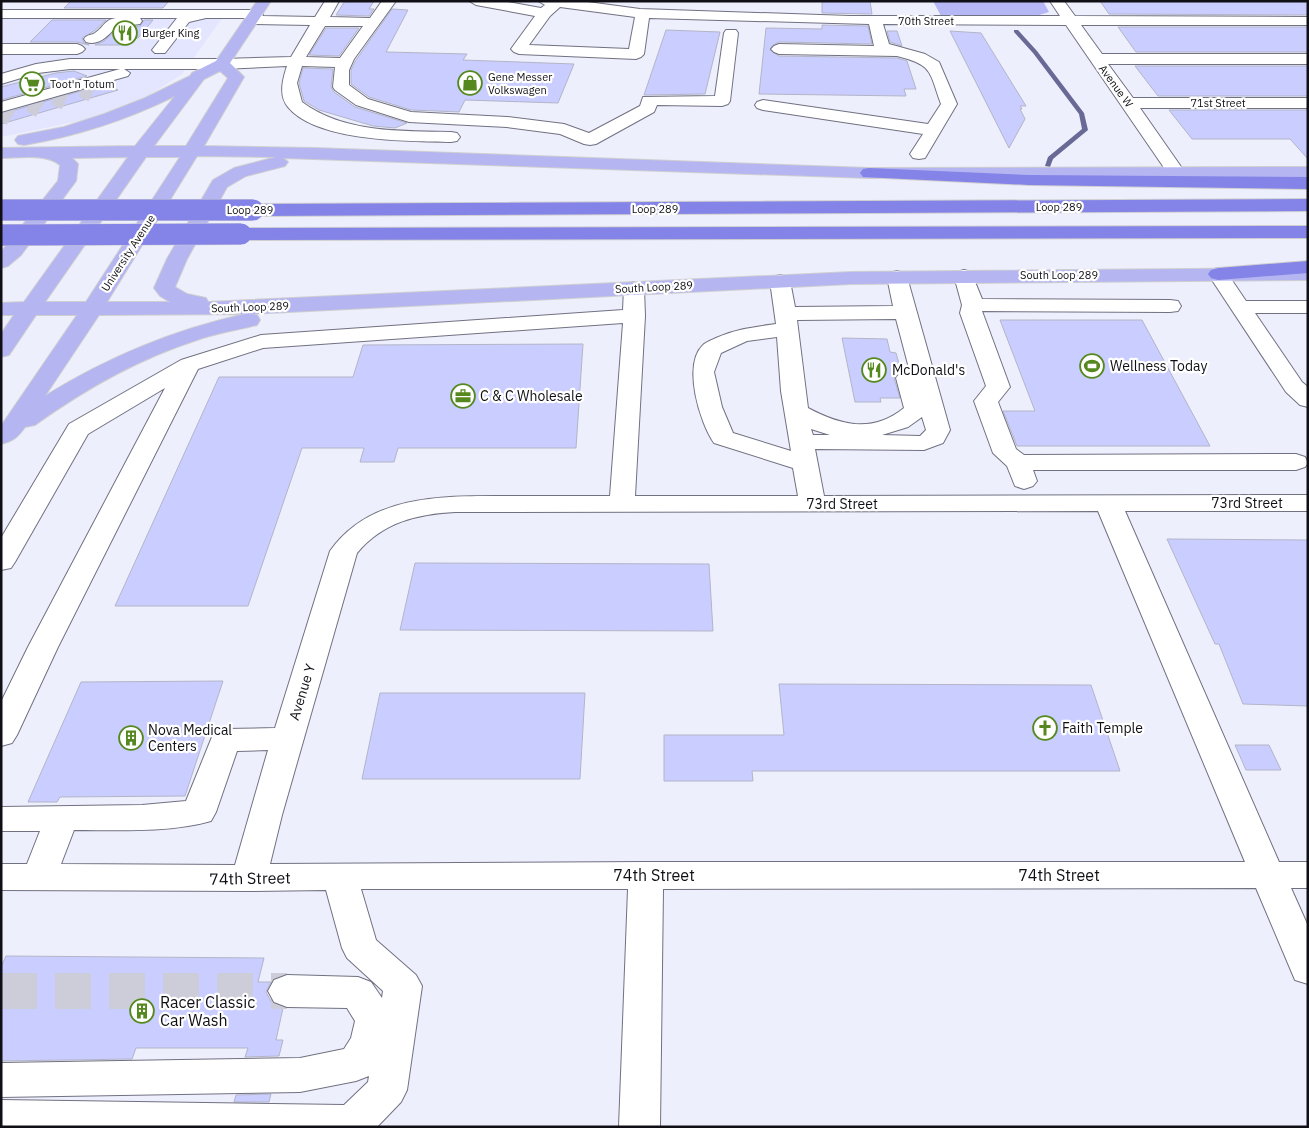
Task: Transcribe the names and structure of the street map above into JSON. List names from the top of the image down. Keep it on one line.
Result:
{"streets":{"highway":["Loop 289"],"main road":["University Avenue","South Loop 289"],"street":["70th Street","Avenue W","71st Street","73rd Street","Avenue Y","74th Street"]},"crossings":[["70th Street","Avenue W"],["Avenue W","71st Street"],["University Avenue","South Loop 289"],["73rd Street","Avenue Y"],["Avenue Y","74th Street"]],"places":{"restaurant":["Burger King","McDonald's"],"shop":["Gene Messer Volkswagen"],"supermarket":["Toot'n Totum"],"sports":["Wellness Today"],"office":["C & C Wholesale"],"church":["Faith Temple"],"building":["Nova Medical Centers","Racer Classic Car Wash"]}}
